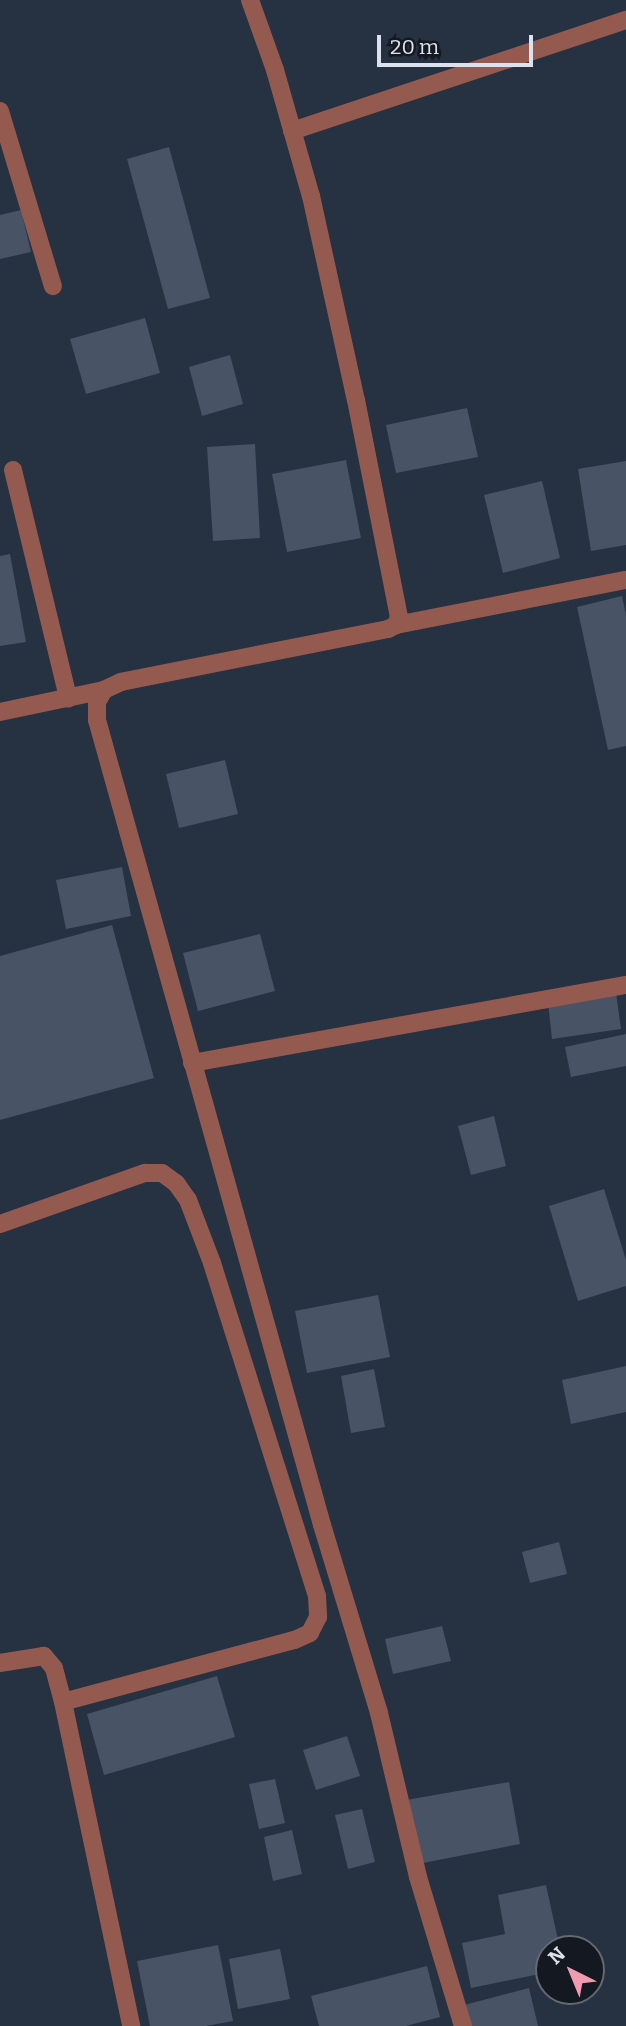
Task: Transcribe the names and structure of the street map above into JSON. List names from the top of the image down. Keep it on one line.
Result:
{"scale_bar":"20 m","north":"top left"}
